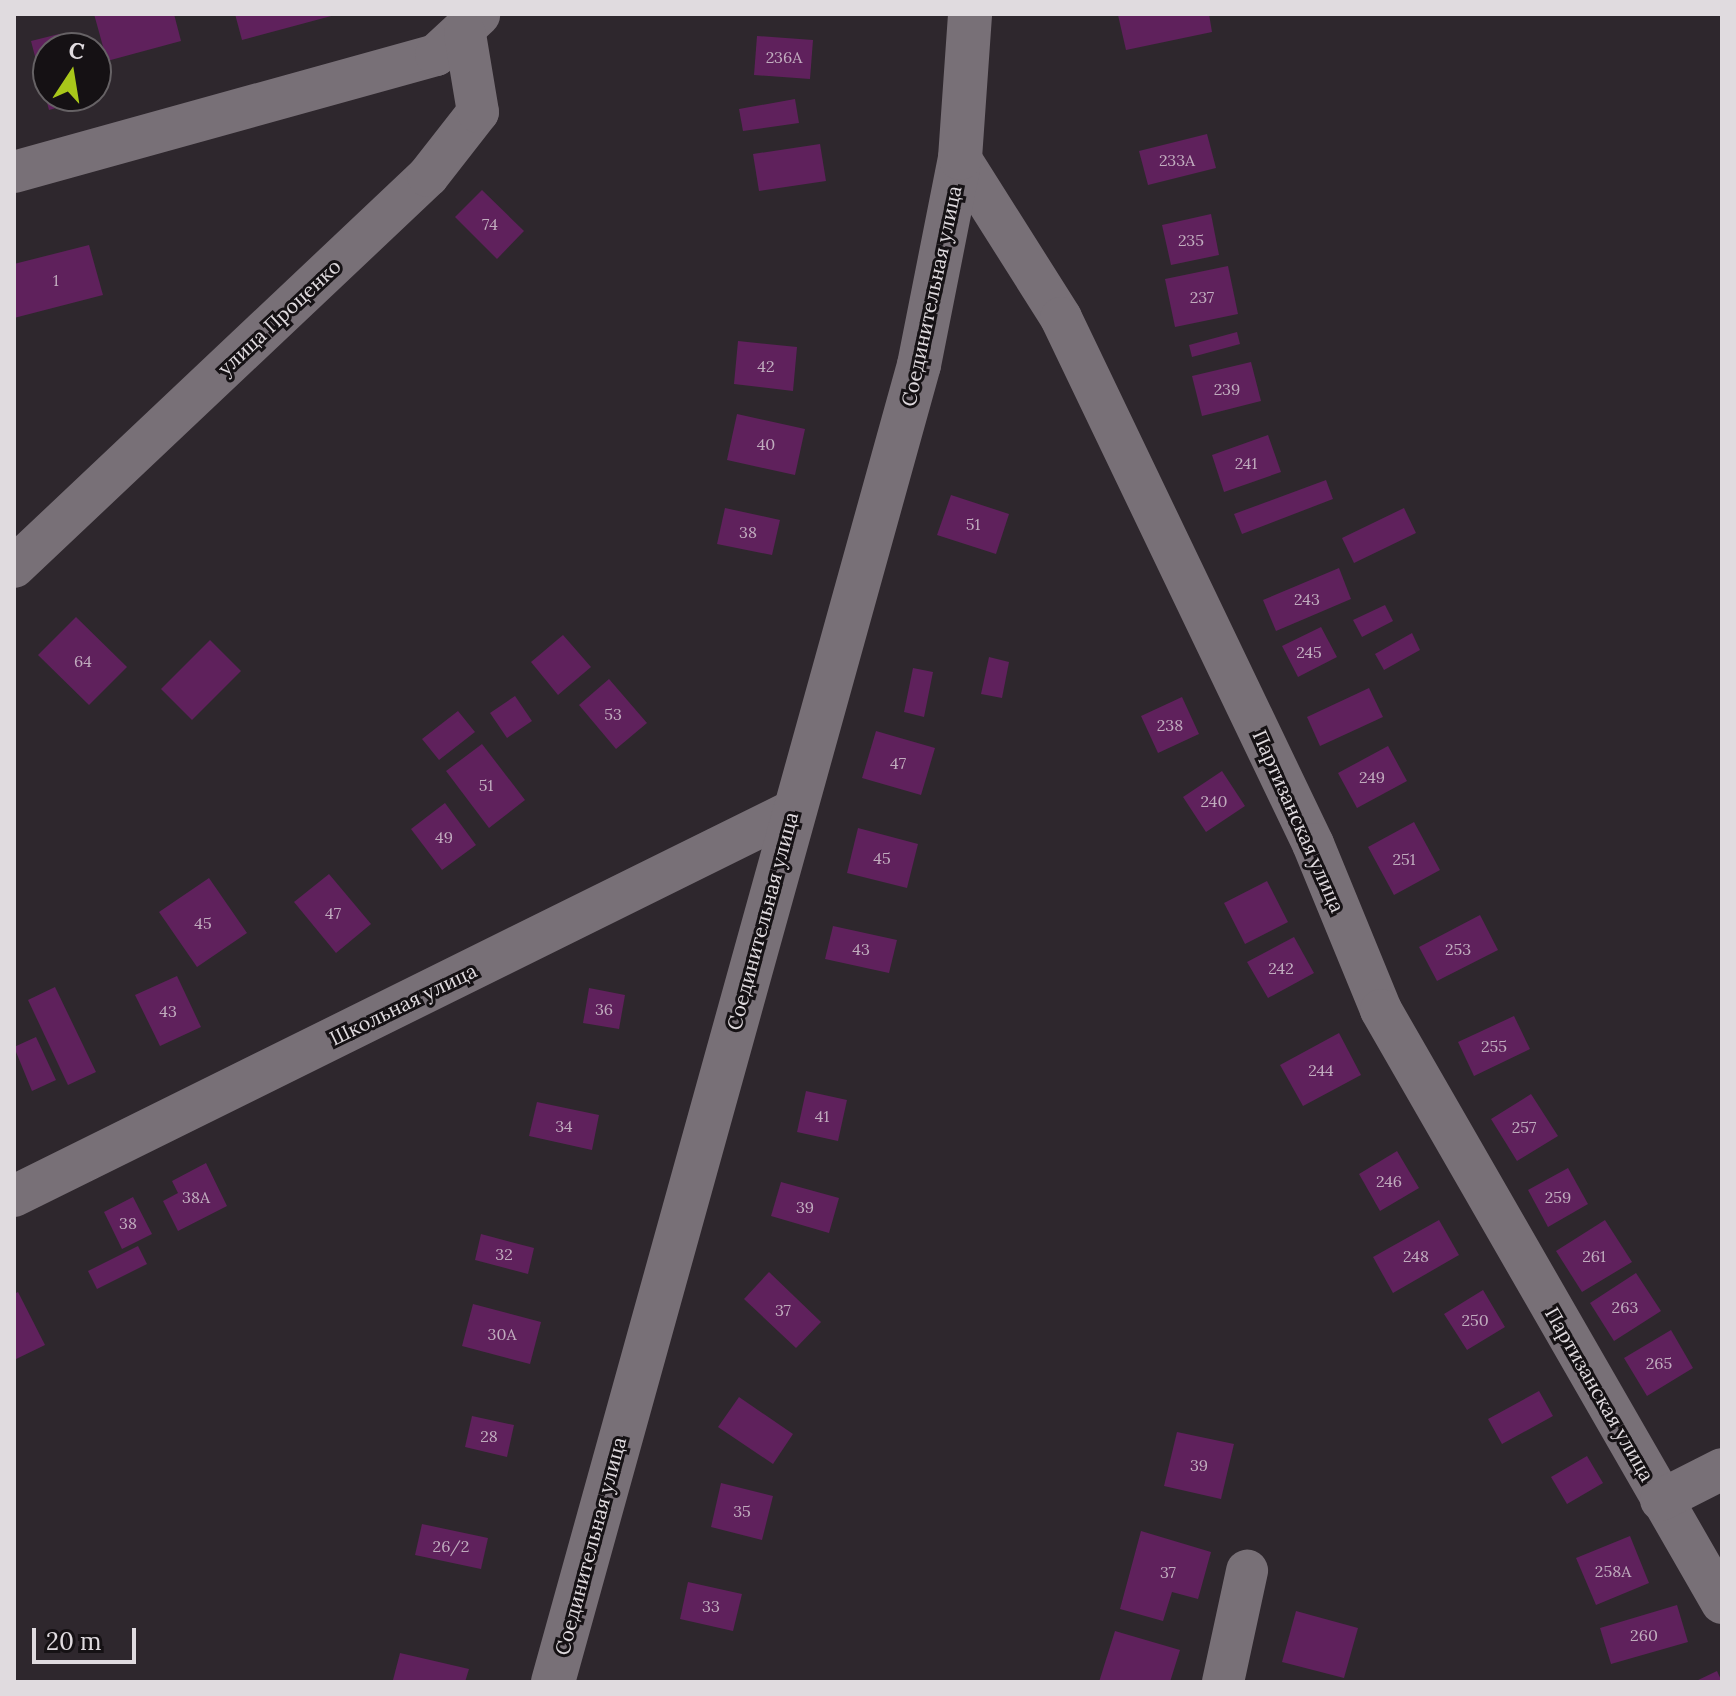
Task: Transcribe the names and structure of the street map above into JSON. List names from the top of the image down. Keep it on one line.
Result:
{"streets":{"street":["Соединительная улица","улица Проценко","Партизанская улица","Школьная улица"]},"crossings":[["Соединительная улица","Партизанская улица"],["Соединительная улица","Школьная улица"]],"house_numbers":["236А","233А","74","235","1","237","42","239","40","241","51","38","243","245","64","53","238","47","249","51","240","49","45","251","47","45","43","253","242","36","43","255","244","41","34","257","246","38А","259","39","38","32","248","261","263","37","250","30А","265","28","39","35","26/2","258А","37","33","260"],"scale_bar":"20 m","north":"top"}
